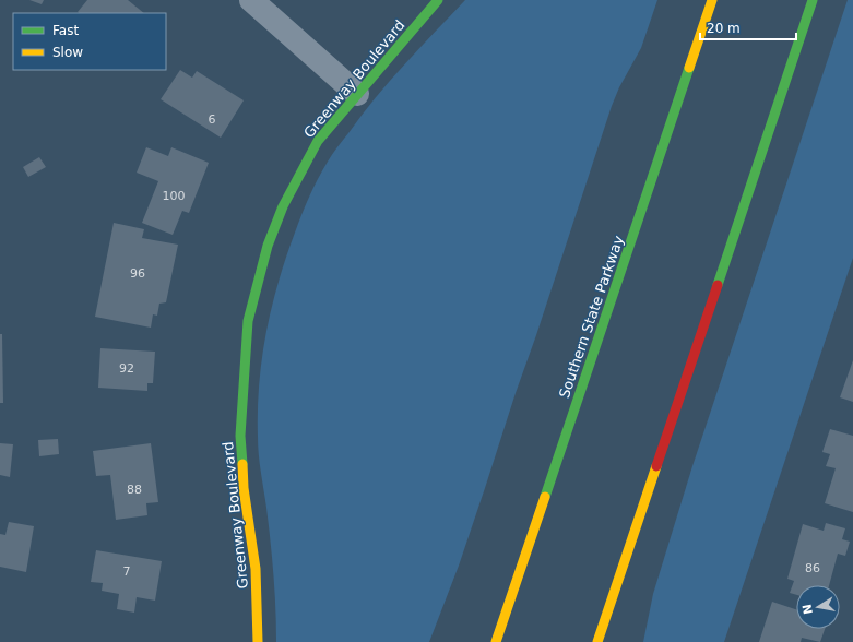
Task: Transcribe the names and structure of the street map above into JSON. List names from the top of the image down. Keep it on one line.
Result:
{"streets":{"main road":["Greenway Boulevard","Southern State Parkway"]},"house_numbers":["6","100","96","92","88","86","7"],"legend":["Fast","Slow"],"scale_bar":"20 m","north":"left"}
